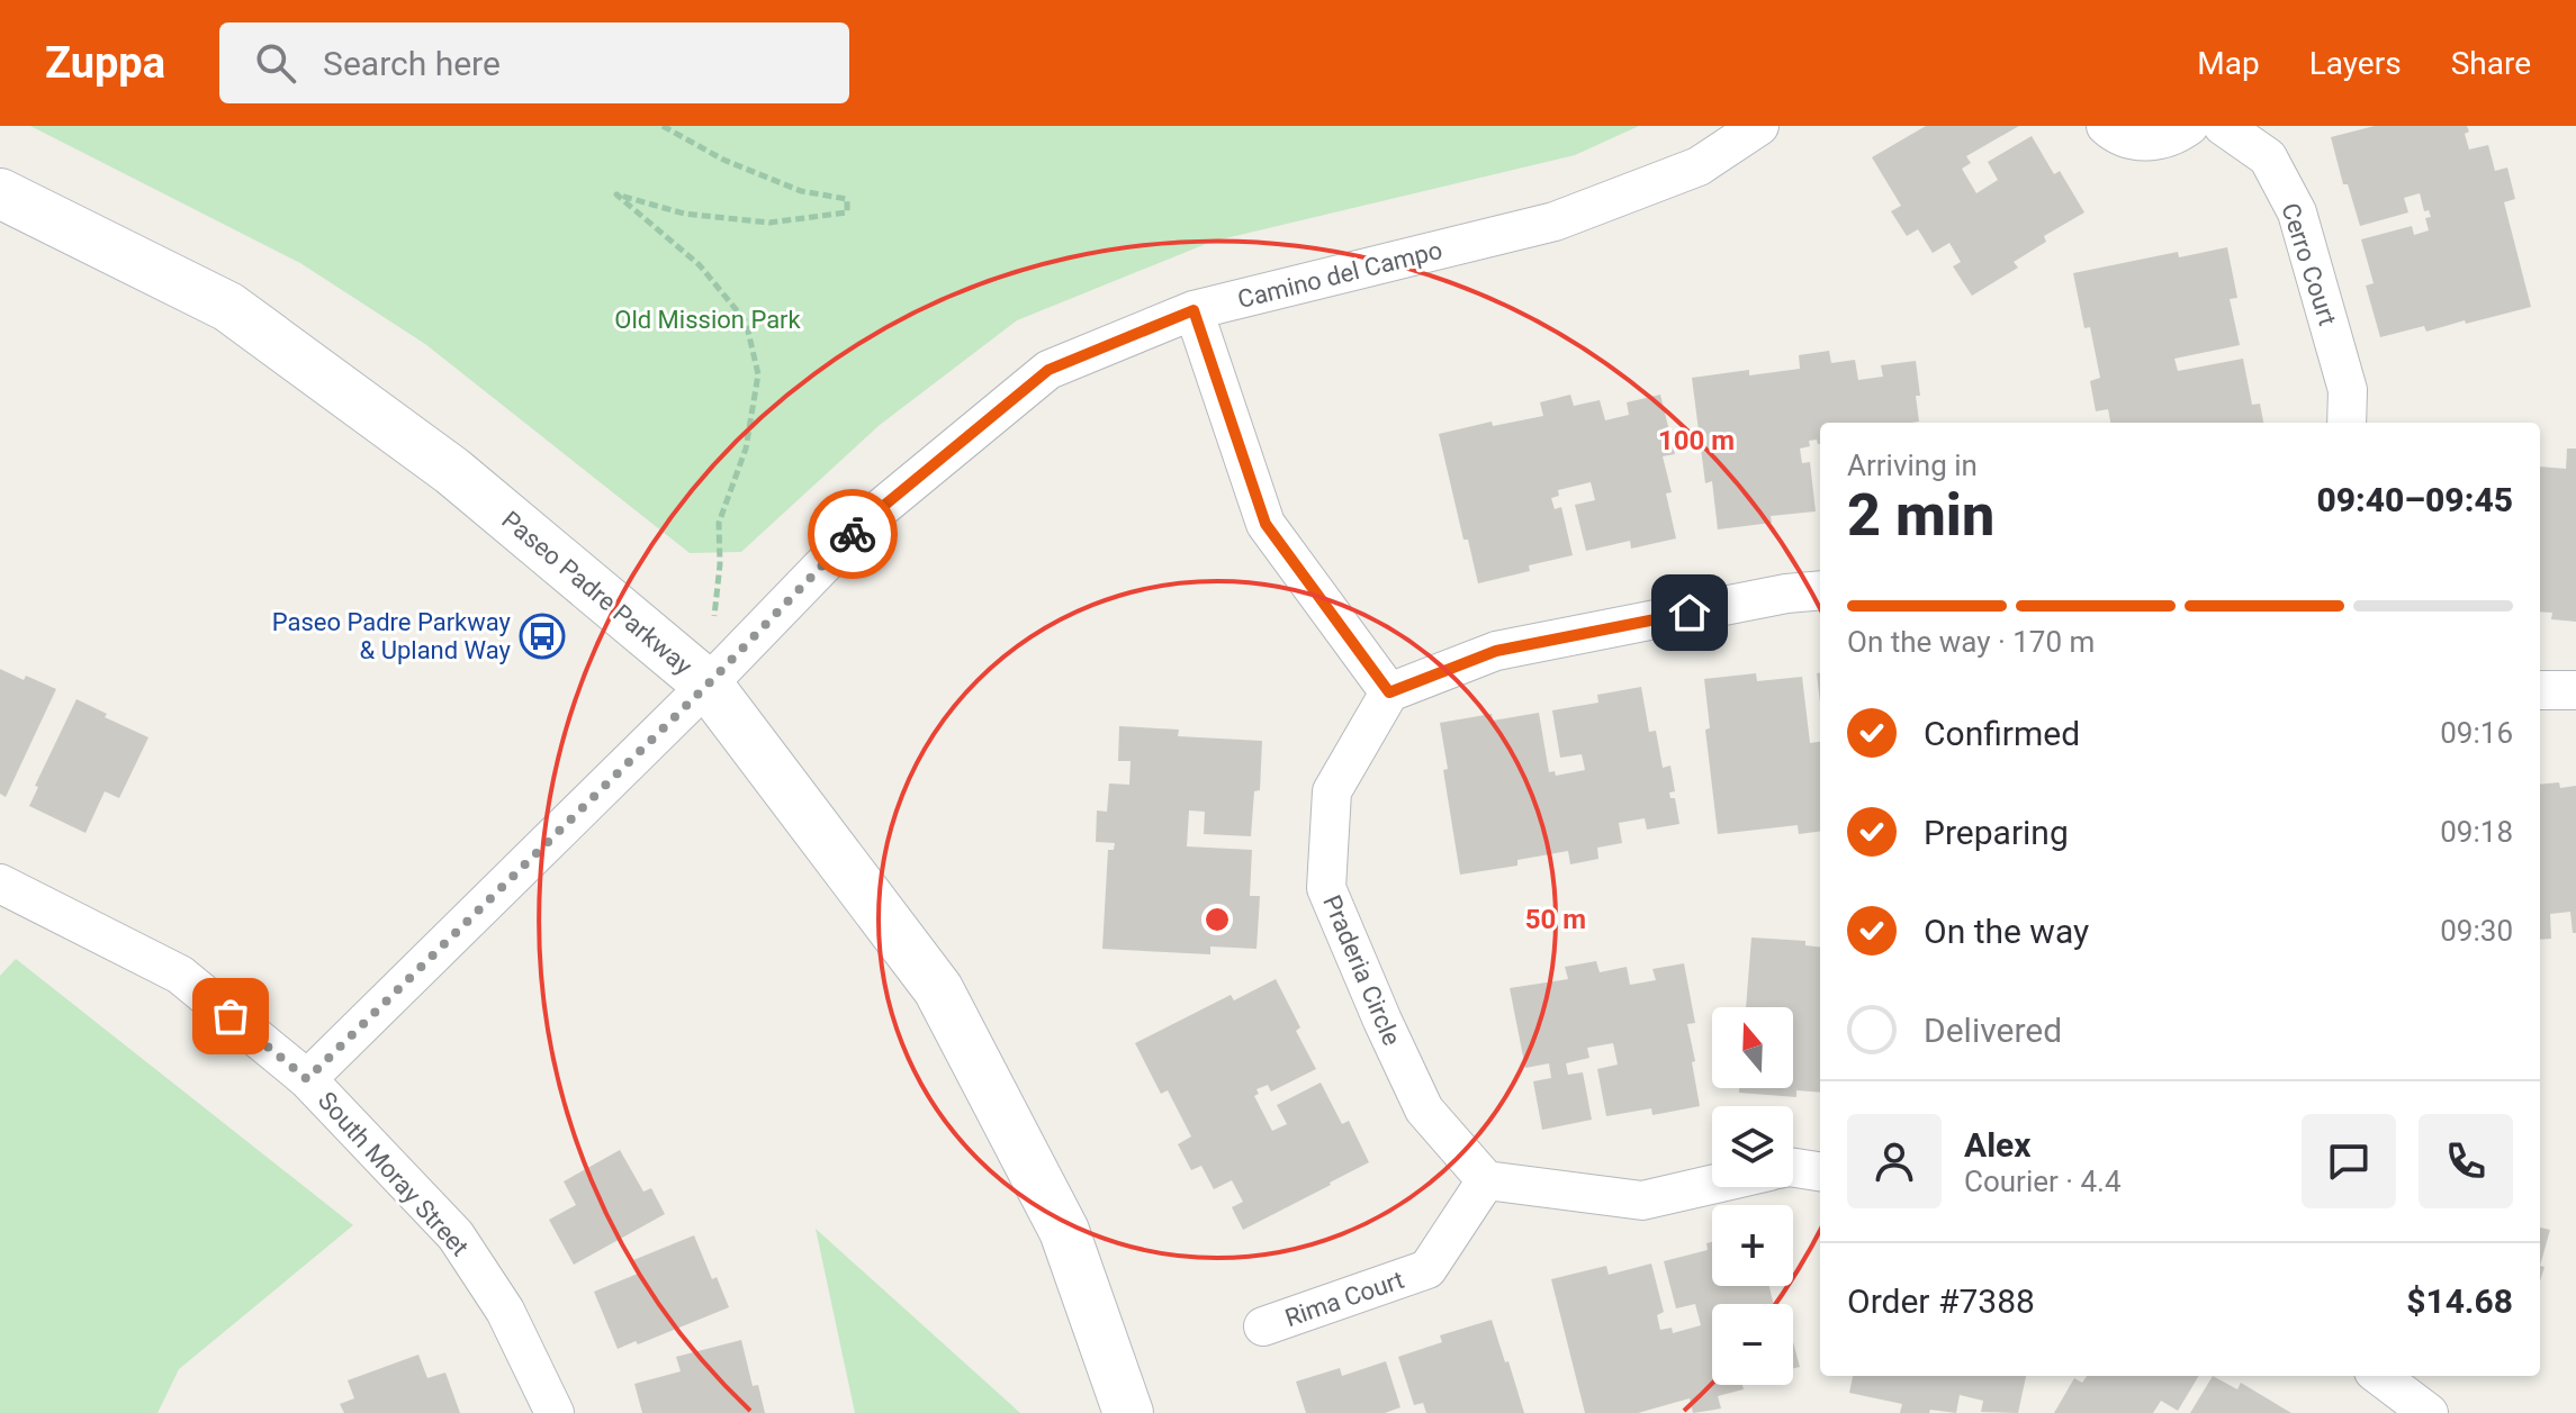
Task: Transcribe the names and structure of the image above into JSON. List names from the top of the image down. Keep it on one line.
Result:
{"streets":{"main road":["Paseo Padre Parkway"],"street":["Cerro Court","Camino del Campo","Praderia Circle","South Moray Street","Rima Court"]},"crossings":[["Camino del Campo","Paseo Padre Parkway"],["Camino del Campo","South Moray Street"],["Praderia Circle","Rima Court"]],"parks":["Old Mission Park"],"places":{"bus stop":["Paseo Padre Parkway & Upland Way"]},"north":"top","page":{"header":"Zuppa","search":"Search here","nav":["Map","Layers","Share"],"heading":["2 min","Arriving in","09:40–09:45"],"panel":["Alex","Courier · 4.4","Order #7388","$14.68"],"bar":"On the way · 170 m","list":[["Confirmed","09:16"],["Preparing","09:18"],["On the way","09:30"],"Delivered"],"map_buttons":["+","−"]},"rings":["100 m","50 m"]}
